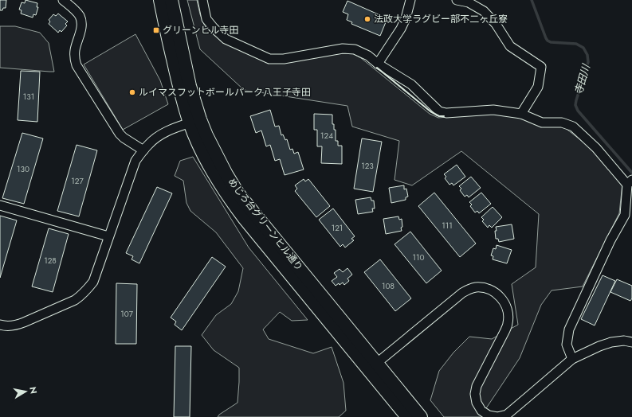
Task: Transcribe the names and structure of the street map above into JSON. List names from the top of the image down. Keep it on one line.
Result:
{"streets":{"street":["めじろ台グリーンヒル通り"]},"water":["寺田川"],"places":{"other":["法政大学ラグビー部不二ヶ丘寮","ルイマスフットボールパーク八王子寺田"],"transit":["グリーンヒル寺田"]},"house_numbers":["131","124","123","130","127","111","121","110","128","108","107"],"north":"right"}
